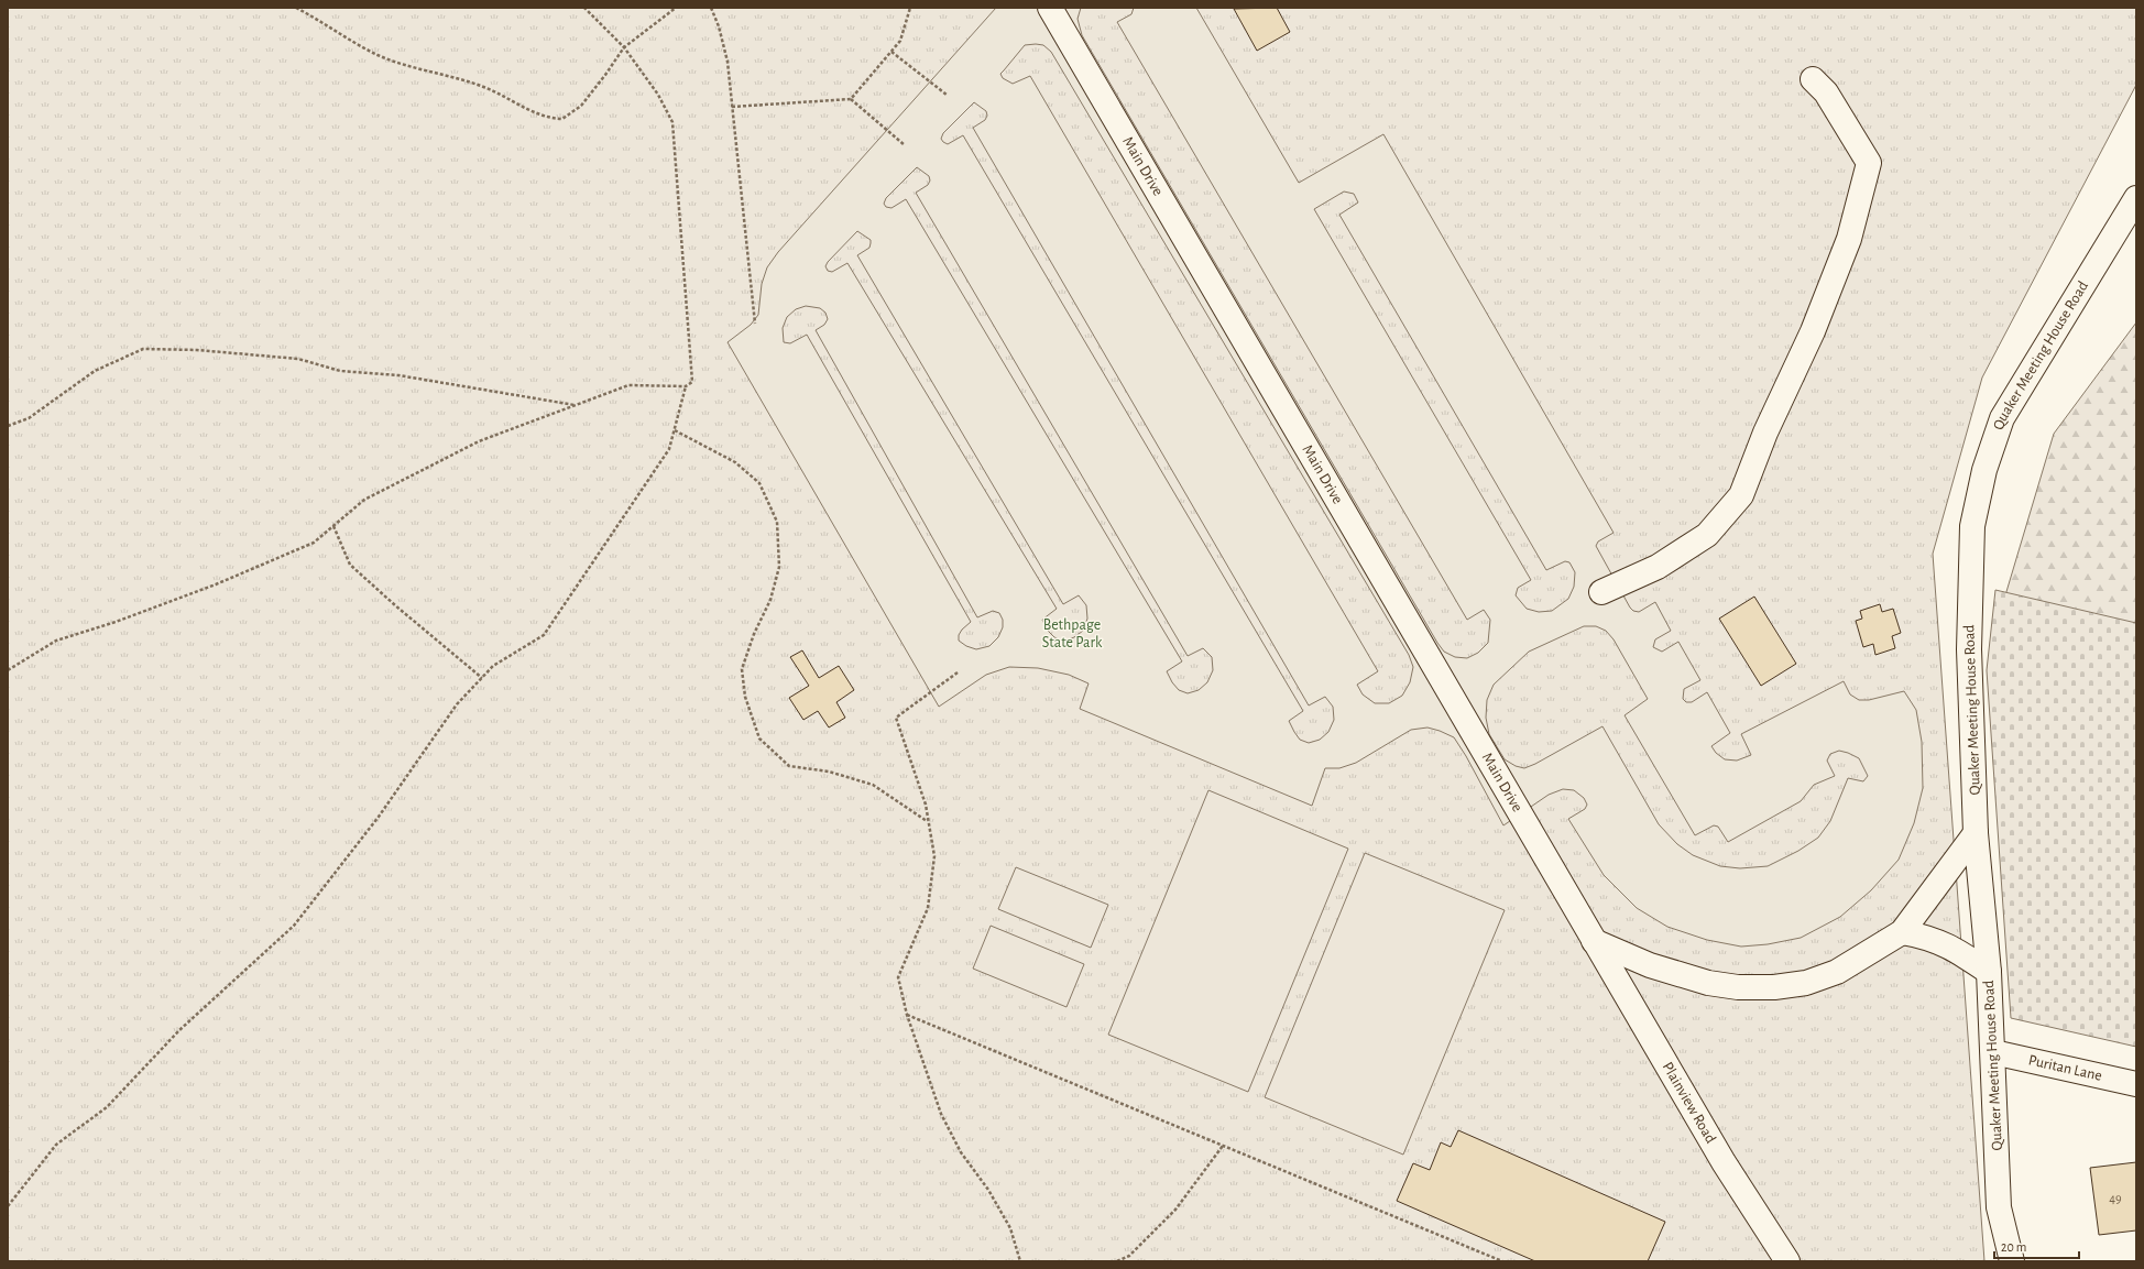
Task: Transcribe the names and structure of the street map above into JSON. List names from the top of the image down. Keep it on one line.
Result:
{"streets":{"main road":["Main Drive","Quaker Meeting House Road","Puritan Lane","Plainview Road"]},"crossings":[["Main Drive","Plainview Road"],["Quaker Meeting House Road","Puritan Lane"]],"parks":["Bethpage State Park"],"house_numbers":["49"],"scale_bar":"20 m"}
